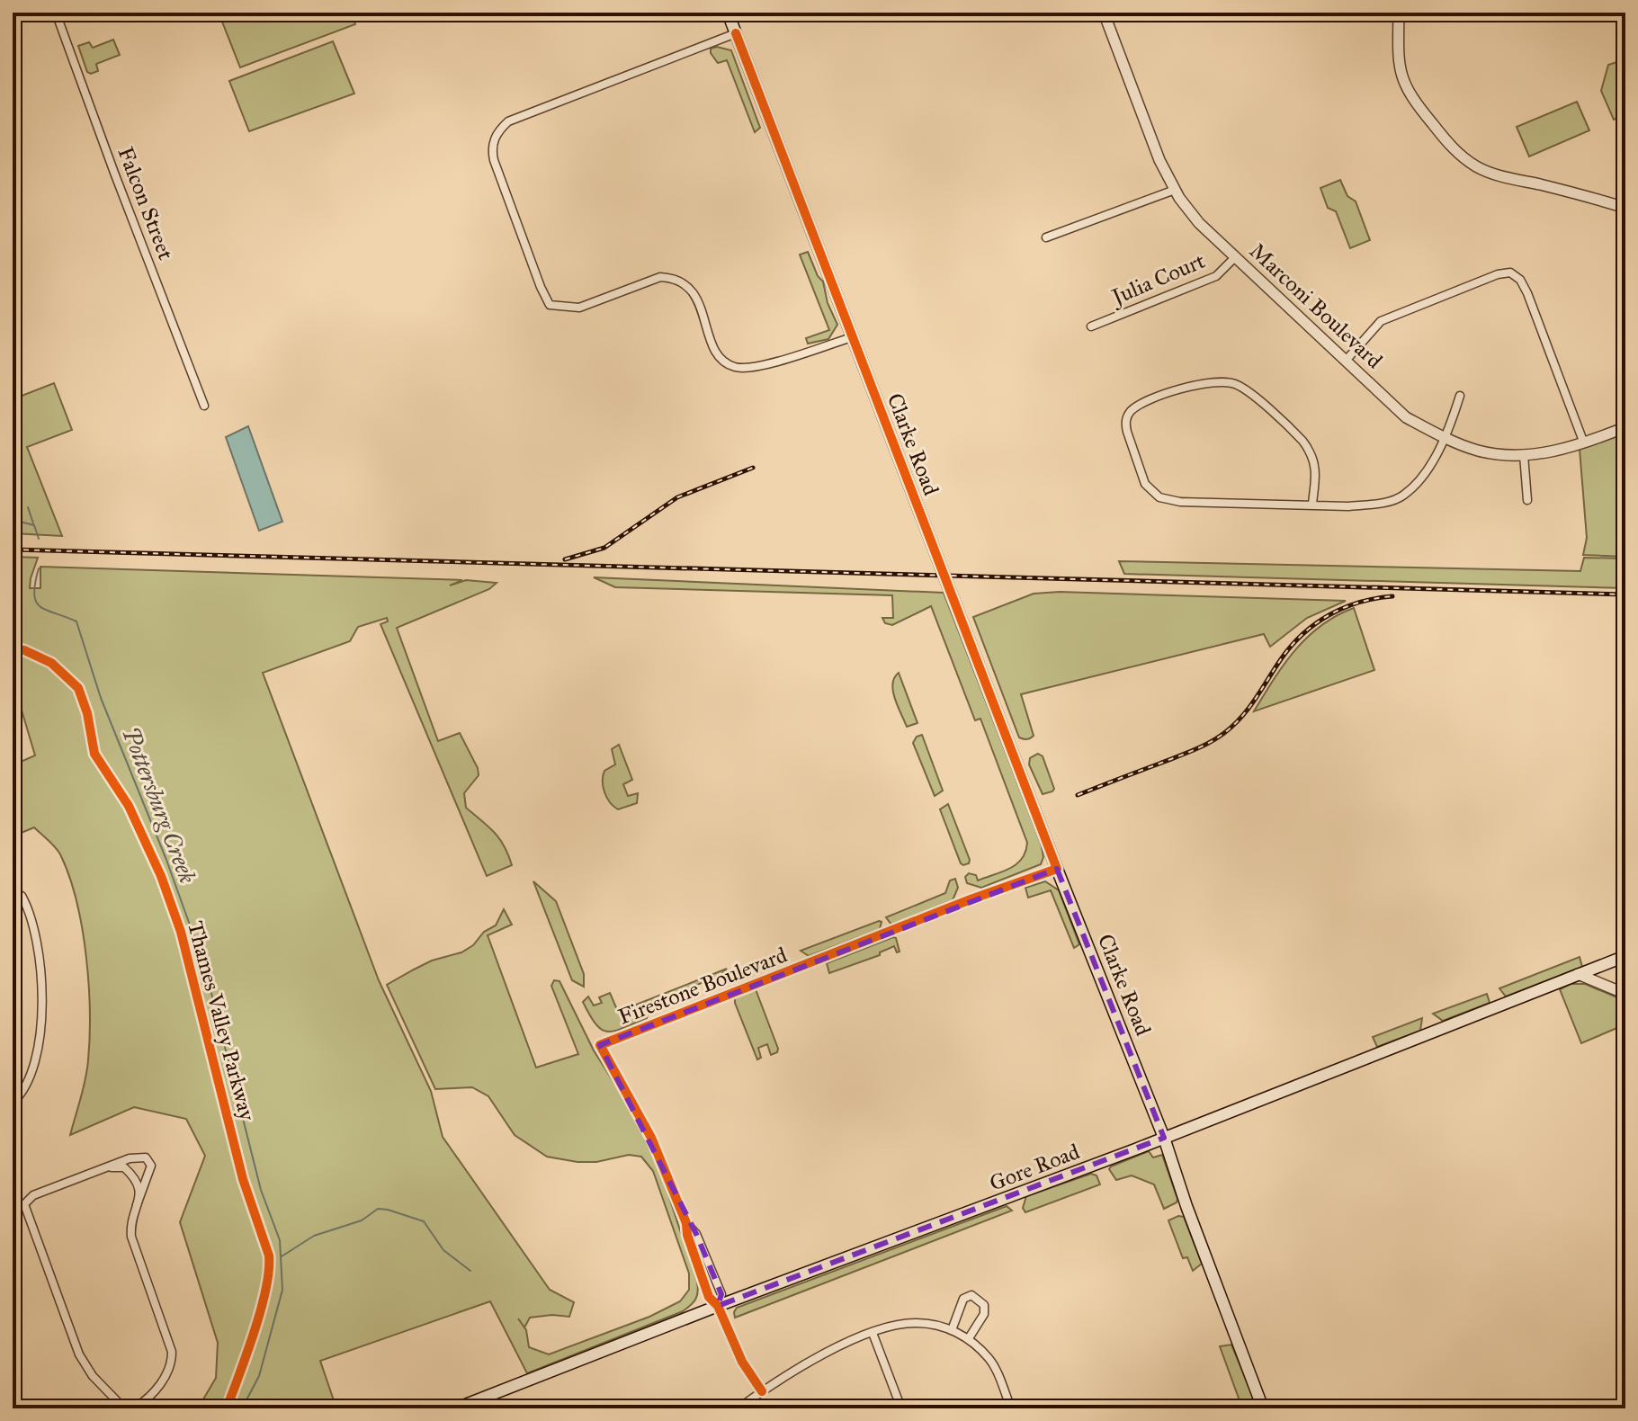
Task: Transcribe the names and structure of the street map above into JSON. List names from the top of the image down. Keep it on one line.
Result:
{"streets":{"main road":["Clarke Road","Gore Road"],"street":["Falcon Street","Julia Court","Marconi Boulevard","Firestone Boulevard"],"cycle path":["Thames Valley Parkway"]},"crossings":[["Julia Court","Marconi Boulevard"],["Clarke Road","Firestone Boulevard"],["Clarke Road","Gore Road"],["Firestone Boulevard","Gore Road"]],"water":["Pottersburg Creek"]}
